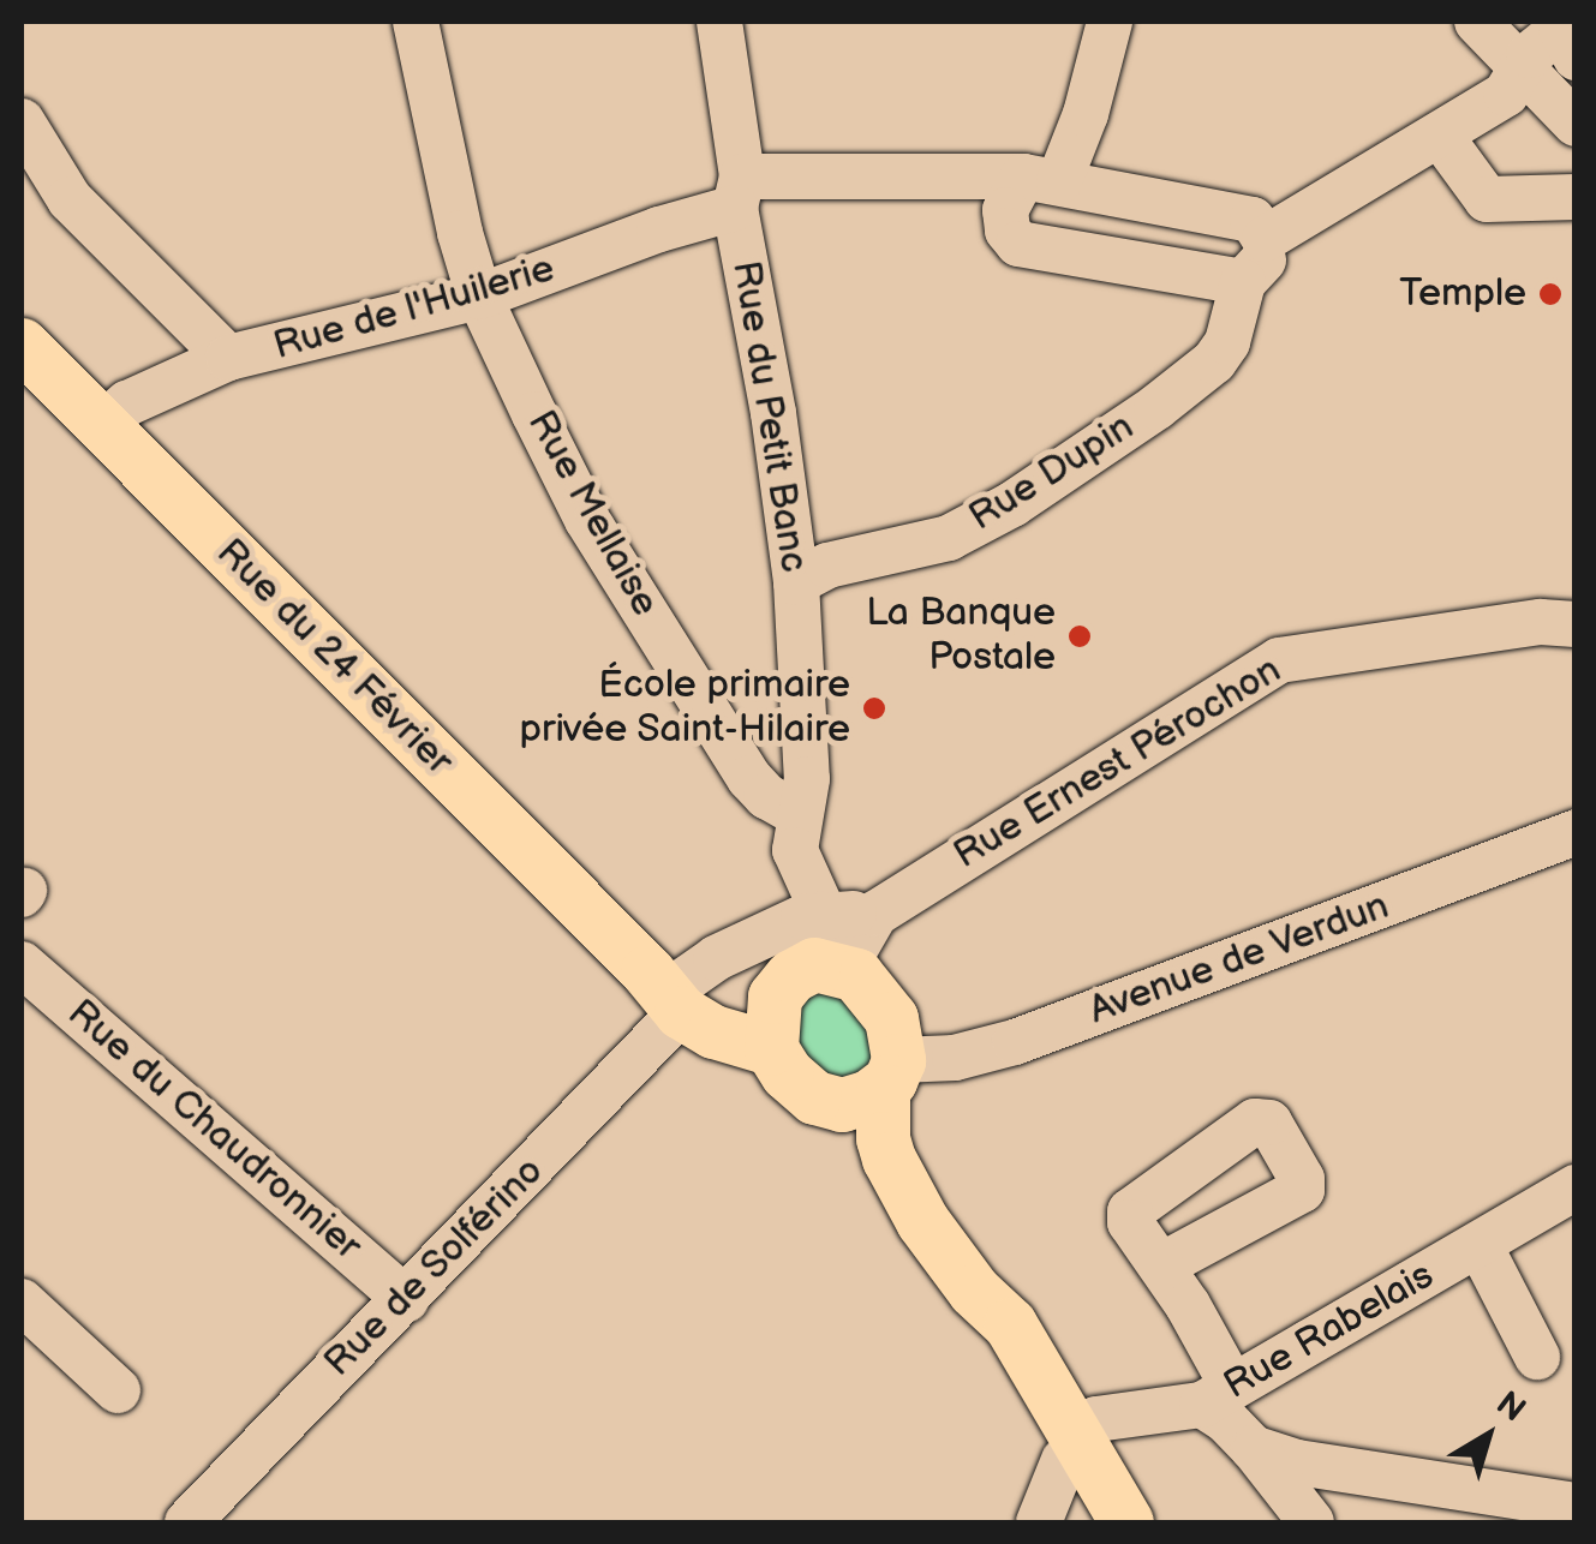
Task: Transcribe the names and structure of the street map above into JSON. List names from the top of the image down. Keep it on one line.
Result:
{"streets":{"main road":["Rue du 24 Février"],"street":["Rue de l'Huilerie","Rue du Petit Banc","Rue Dupin","Rue Mellaise","Rue Ernest Pérochon","Avenue de Verdun","Rue du Chaudronnier","Rue de Solférino","Rue Rabelais"]},"crossings":[["Rue de l'Huilerie","Rue du Petit Banc"],["Rue de l'Huilerie","Rue Dupin"],["Rue de l'Huilerie","Rue Mellaise"],["Rue de l'Huilerie","Rue du 24 Février"],["Rue du Petit Banc","Rue Dupin"],["Rue du Petit Banc","Rue Mellaise"],["Rue du 24 Février","Rue de Solférino"],["Rue Ernest Pérochon","Avenue de Verdun"],["Rue Ernest Pérochon","Rue de Solférino"],["Avenue de Verdun","Rue de Solférino"],["Rue du Chaudronnier","Rue de Solférino"]],"places":["Temple","La Banque Postale","École primaire privée Saint-Hilaire"],"north":"top right"}
